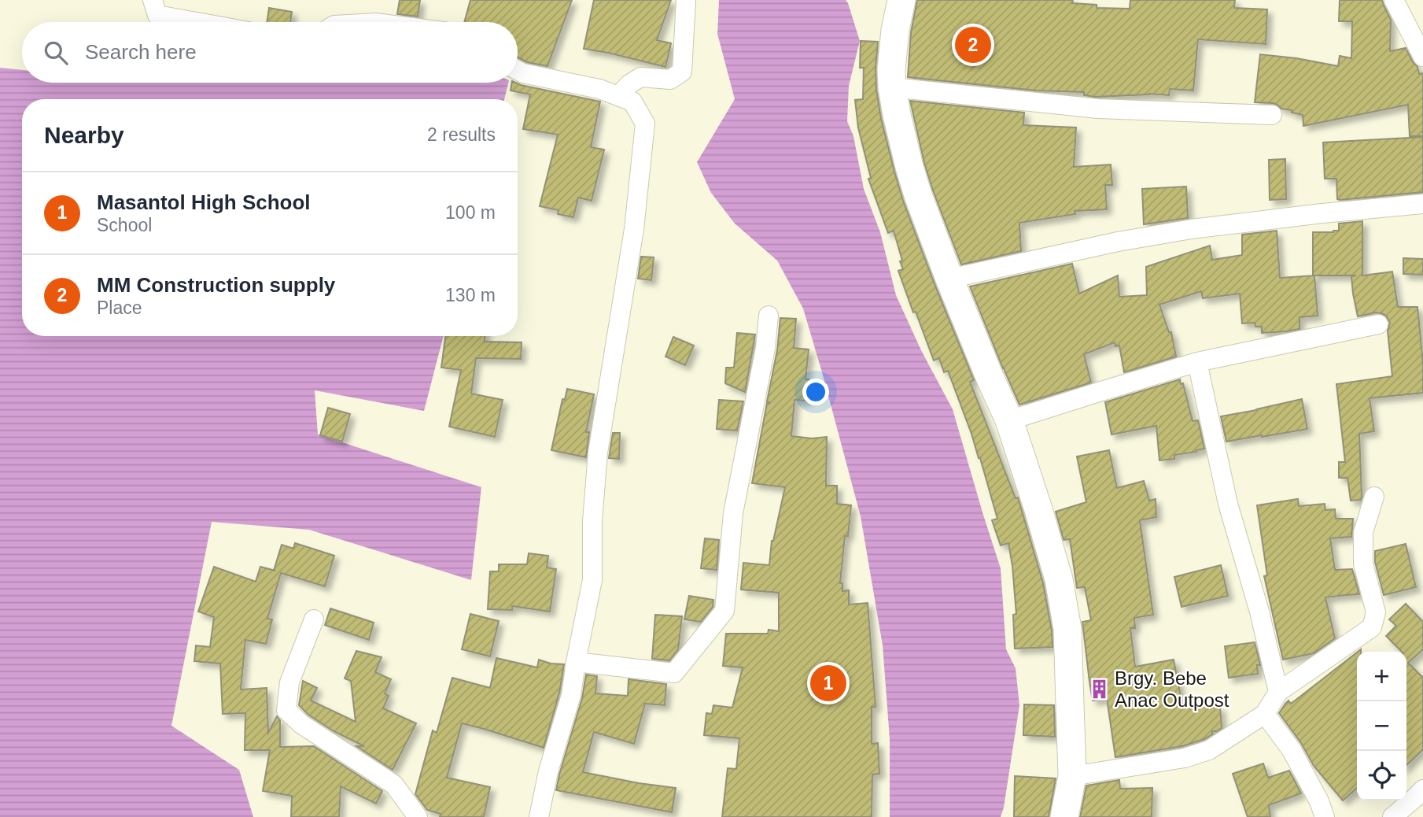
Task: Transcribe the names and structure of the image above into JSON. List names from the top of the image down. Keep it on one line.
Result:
{"places":{"building":["Brgy. Bebe Anac Outpost"]},"page":{"search":"Search here","pins":["2","1"],"heading":["Nearby","2 results"],"list":[{"mark":"1","name":"Masantol High School","note":"School","value":"100 m"},{"mark":"2","name":"MM Construction supply","note":"Place","value":"130 m"}],"map_buttons":["+","−"]}}
